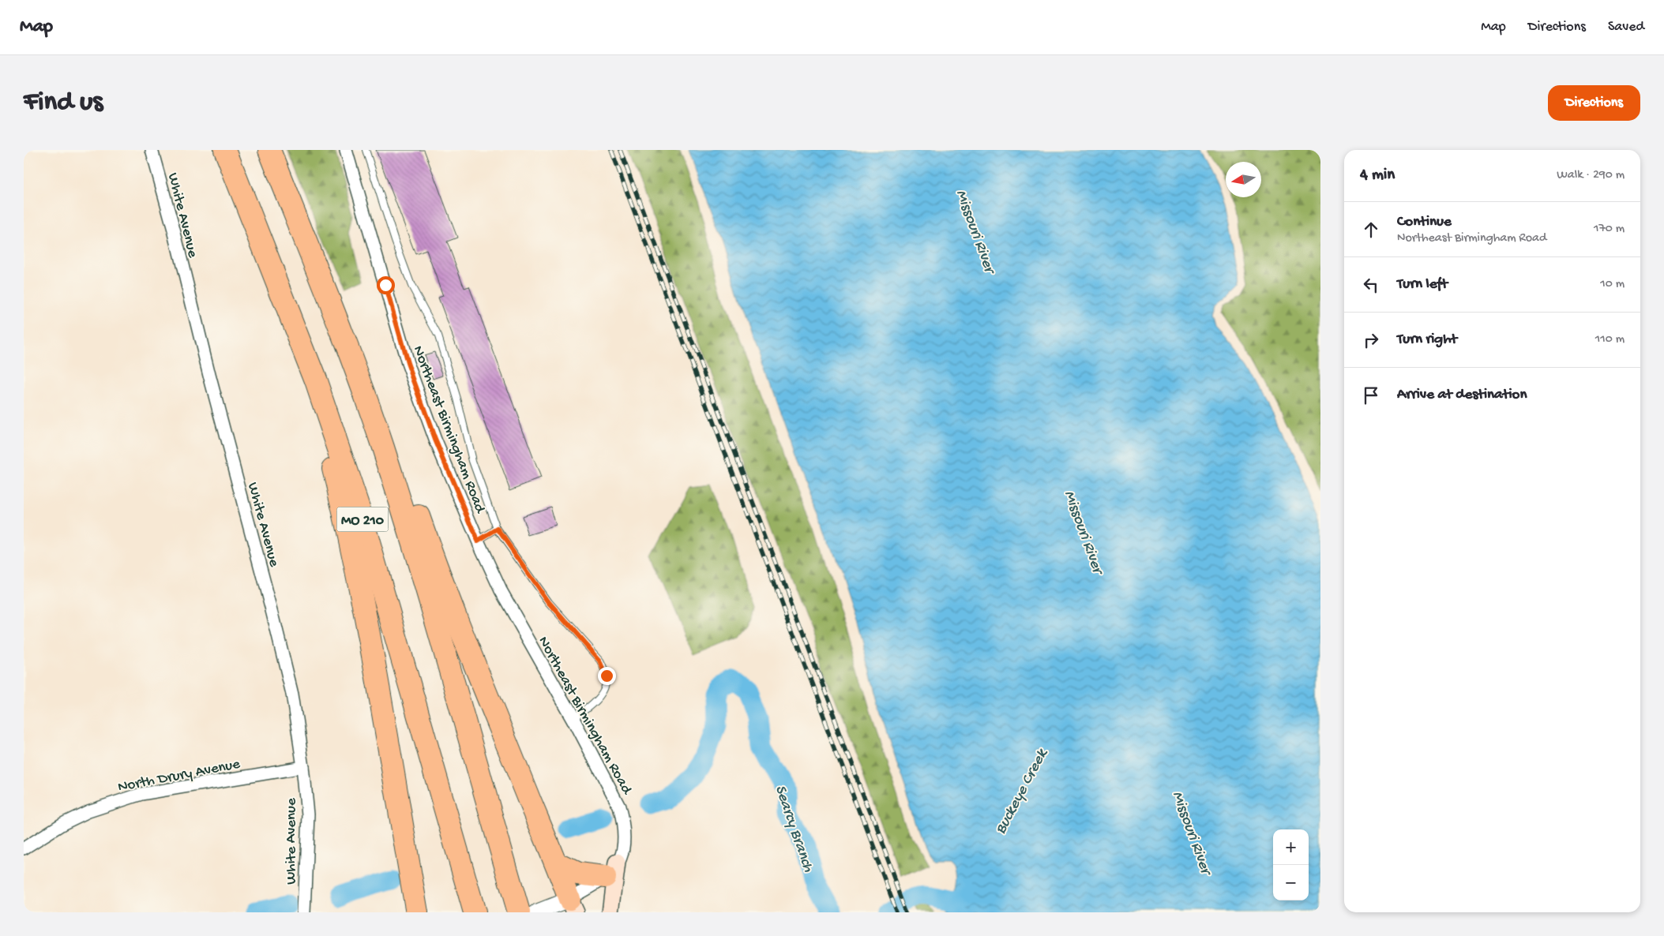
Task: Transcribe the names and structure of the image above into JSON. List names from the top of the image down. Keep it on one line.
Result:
{"streets":{"highway":["MO 210"],"street":["White Avenue","Northeast Birmingham Road","North Drury Avenue"]},"crossings":[["White Avenue","North Drury Avenue"]],"water":["Missouri River","Buckeye Creek","Searcy Branch"],"north":"left","page":{"header":"Map","nav":["Map","Directions","Saved"],"buttons":"Directions","title":"Find us","heading":["4 min","Walk · 290 m"],"list":[["Continue","Northeast Birmingham Road","170 m"],["Turn left","10 m"],["Turn right","110 m"],"Arrive at destination"],"map_buttons":["+","−"]}}
